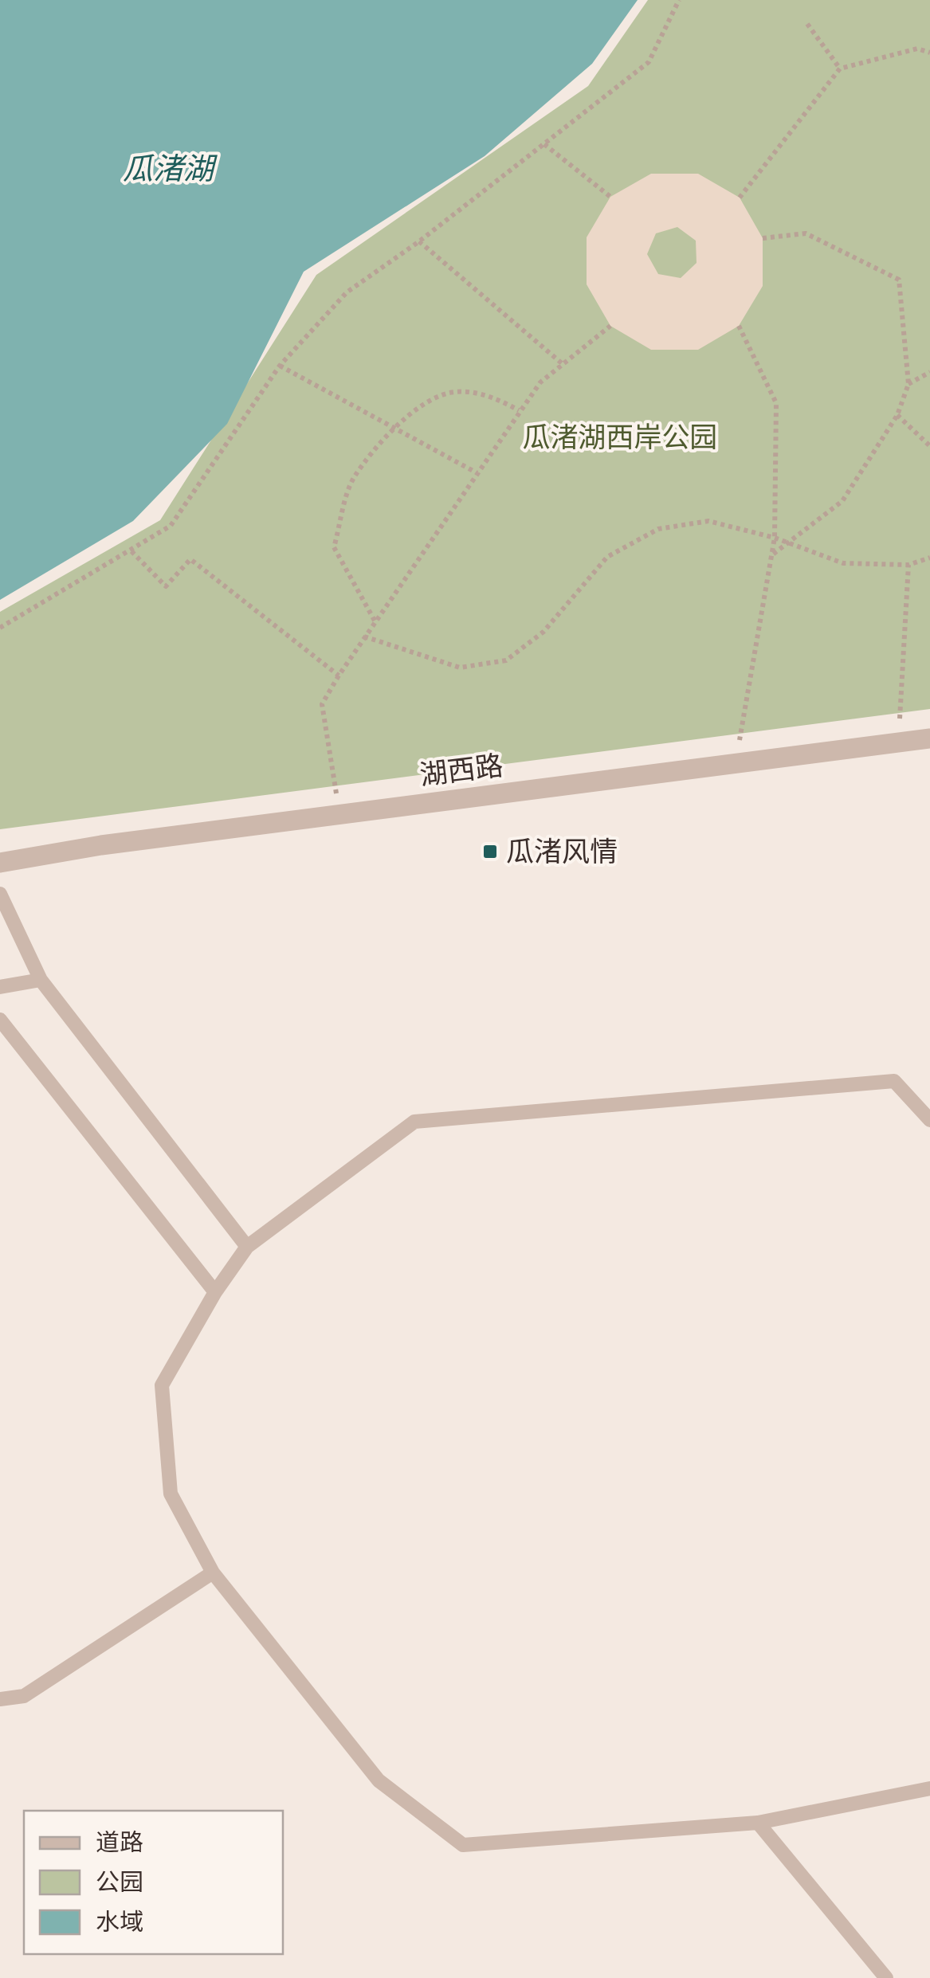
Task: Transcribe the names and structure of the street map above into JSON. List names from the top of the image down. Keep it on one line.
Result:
{"streets":{"street":["湖西路"]},"water":["瓜渚湖"],"parks":["瓜渚湖西岸公园"],"places":{"transit":["瓜渚风情"]},"legend":["道路","公园","水域"]}
